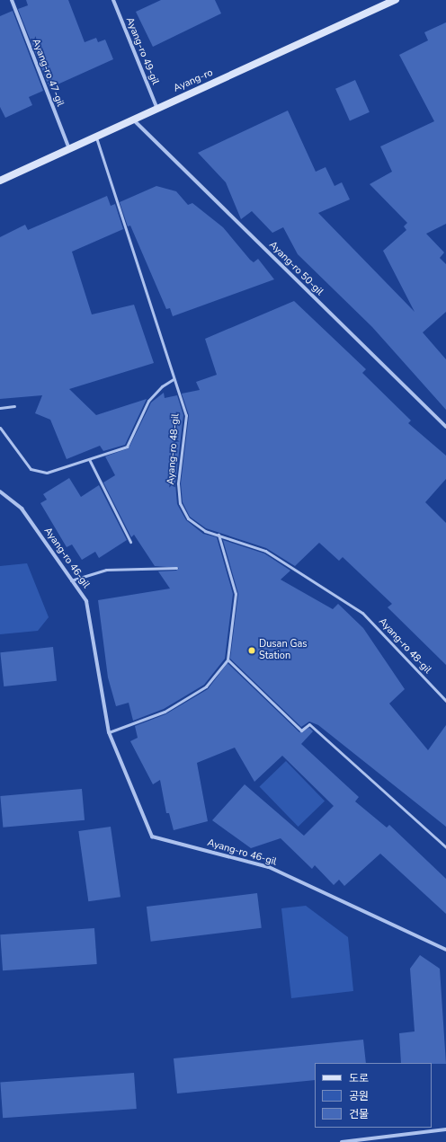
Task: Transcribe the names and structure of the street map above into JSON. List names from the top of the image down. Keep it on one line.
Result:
{"streets":{"main road":["Ayang-ro"],"street":["Ayang-ro 49-gil","Ayang-ro 47-gil","Ayang-ro 50-gil","Ayang-ro 46-gil"],"lane":["Ayang-ro 48-gil"]},"crossings":[["Ayang-ro 49-gil","Ayang-ro"],["Ayang-ro 47-gil","Ayang-ro"],["Ayang-ro","Ayang-ro 50-gil"],["Ayang-ro","Ayang-ro 48-gil"]],"places":["Dusan Gas Station"],"legend":["도로","공원","건물"]}
